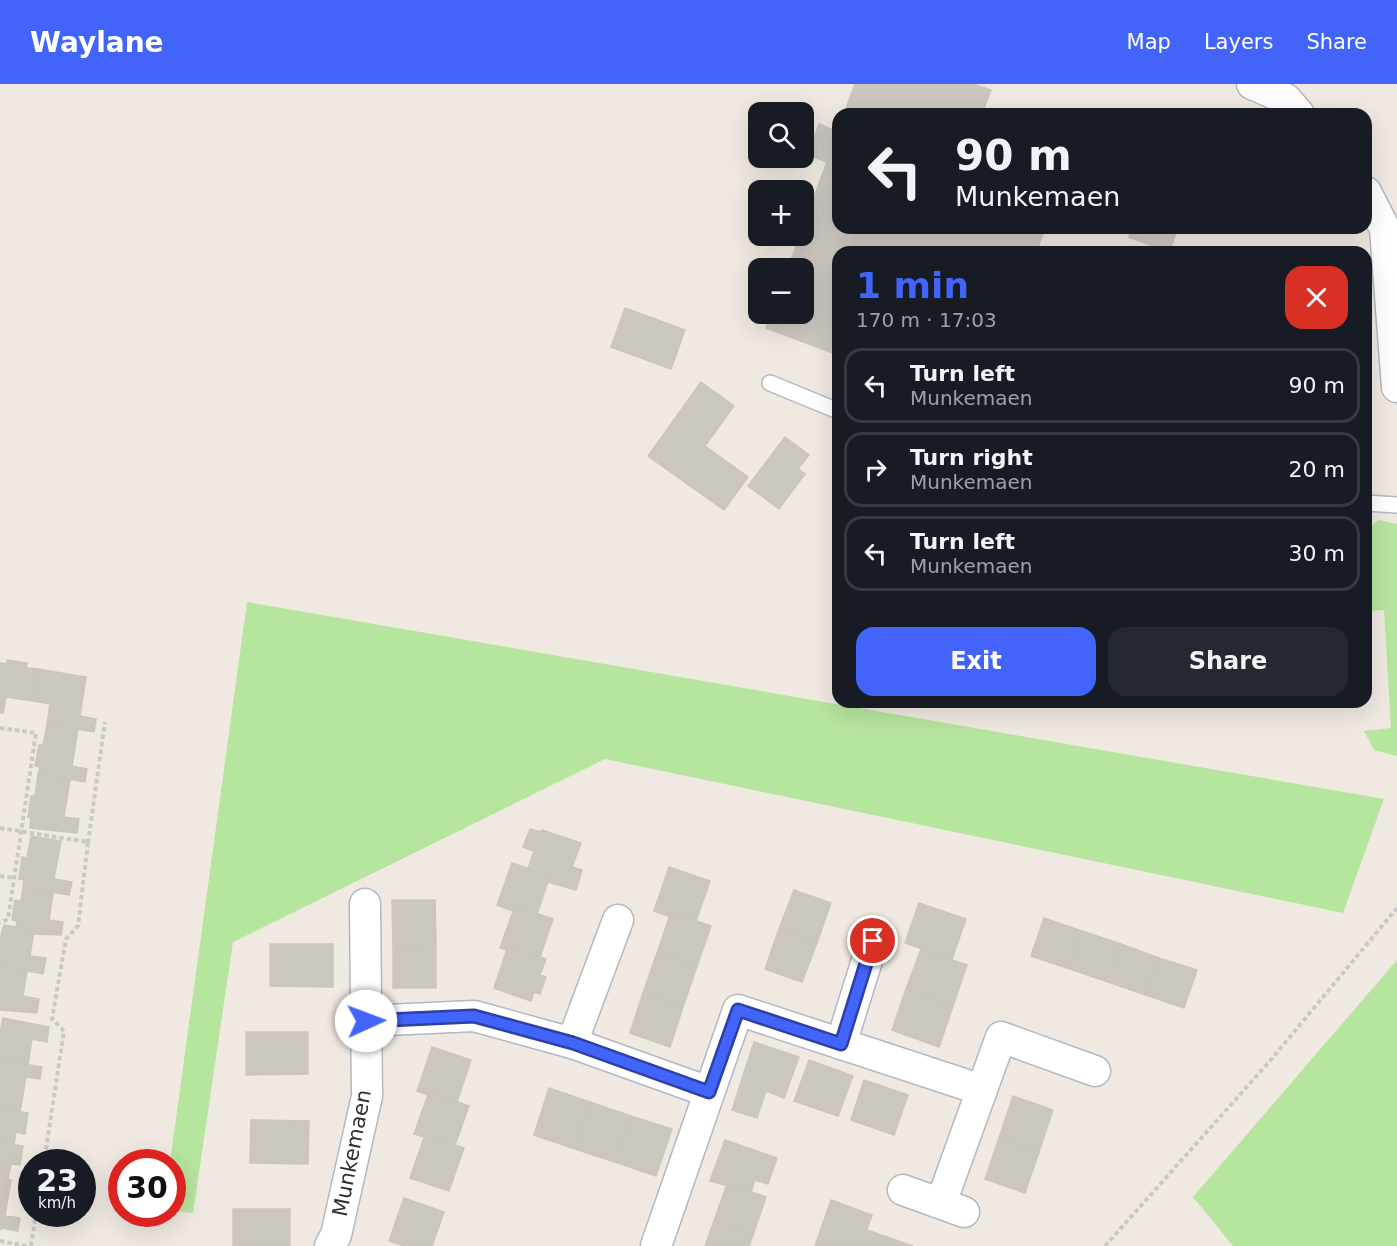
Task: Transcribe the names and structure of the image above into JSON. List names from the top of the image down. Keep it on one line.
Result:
{"streets":{"street":["Munkemaen"]},"page":{"header":"Waylane","nav":["Map","Layers","Share"],"map_buttons":["+","−"],"turn":["90 m","Munkemaen"],"heading":["1 min","170 m · 17:03"],"list":[{"name":"Turn left","note":"Munkemaen","value":"90 m"},{"name":"Turn right","note":"Munkemaen","value":"20 m"},{"name":"Turn left","note":"Munkemaen","value":"30 m"}],"buttons":["Exit","Share"],"speed":"23 km/h","limit":"30"}}
